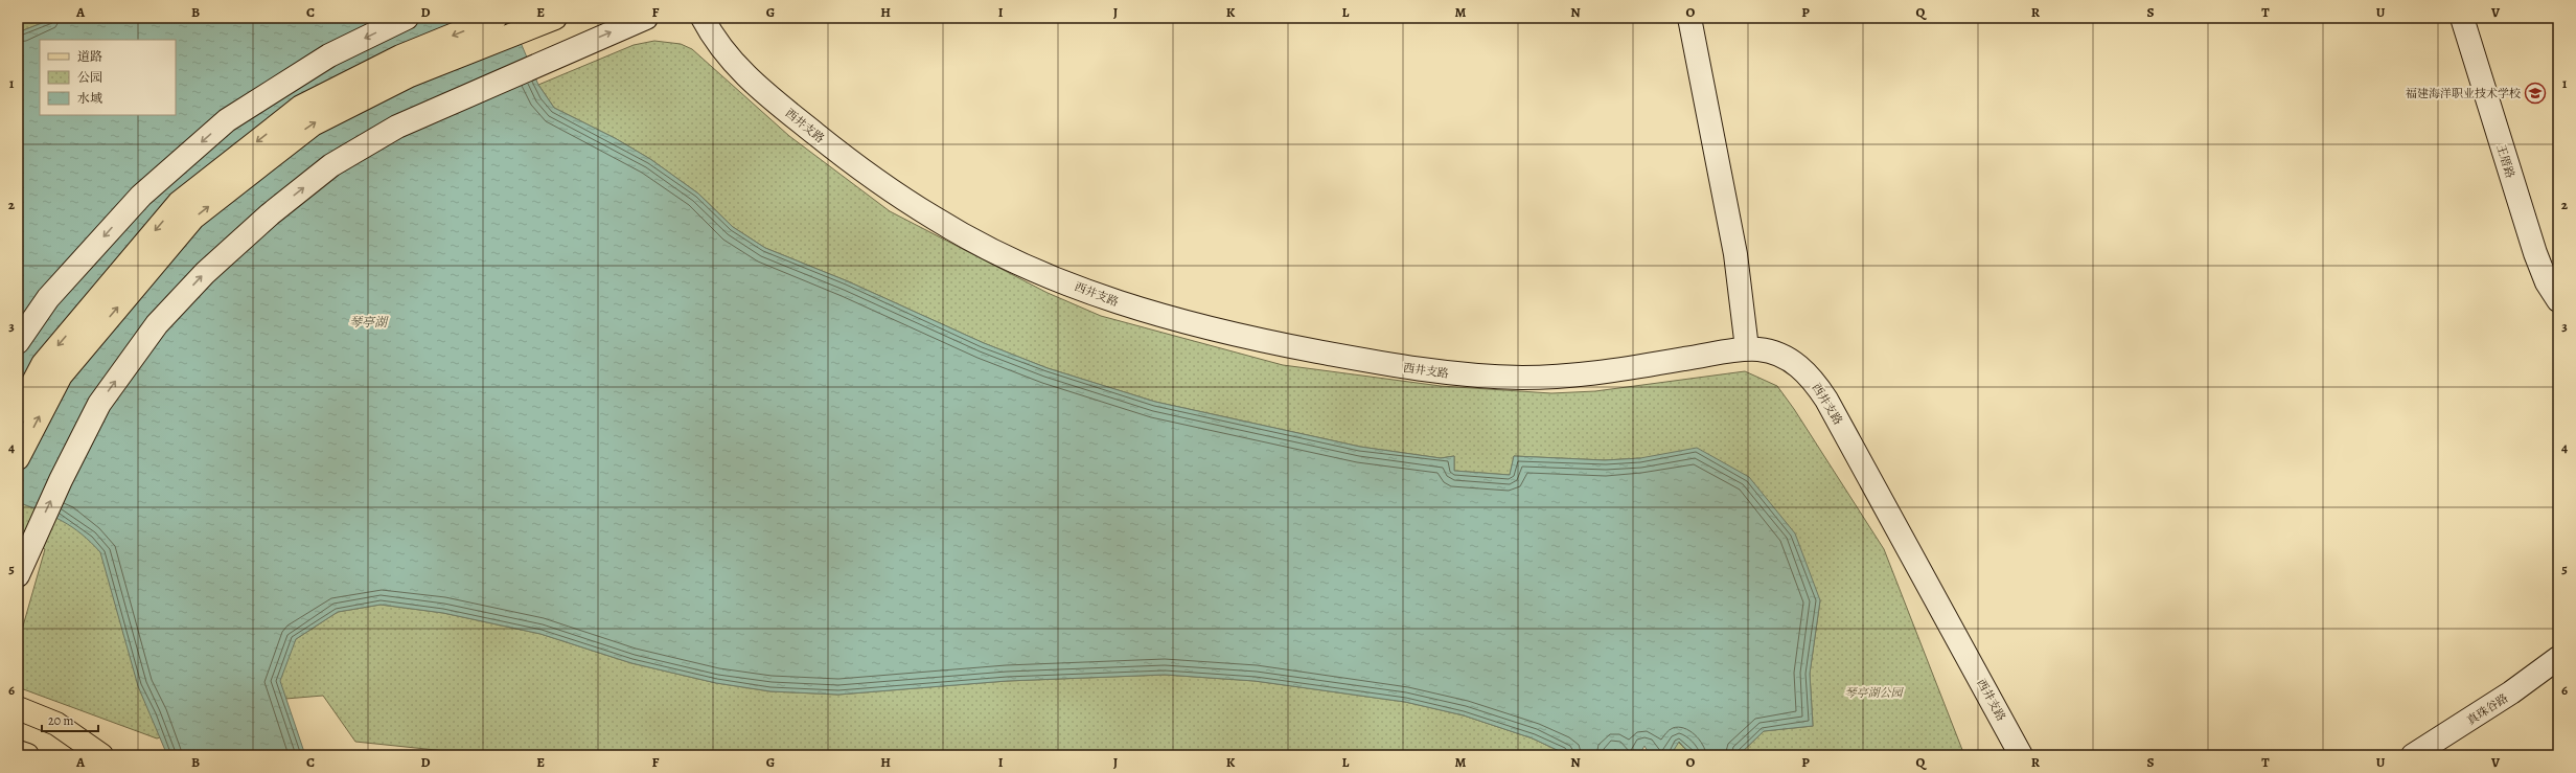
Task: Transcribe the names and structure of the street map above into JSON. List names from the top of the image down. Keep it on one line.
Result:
{"streets":{"street":["西井支路","王厝路","真珠谷路"]},"water":["琴亭湖"],"parks":["琴亭湖公园"],"places":{"school or university":["福建海洋职业技术学校"]},"legend":["道路","公园","水域"],"scale_bar":"20 m","grid":{"columns":["A","B","C","D","E","F","G","H","I","J","K","L","M","N","O","P","Q","R","S","T","U","V"],"rows":["1","2","3","4","5","6"]}}
